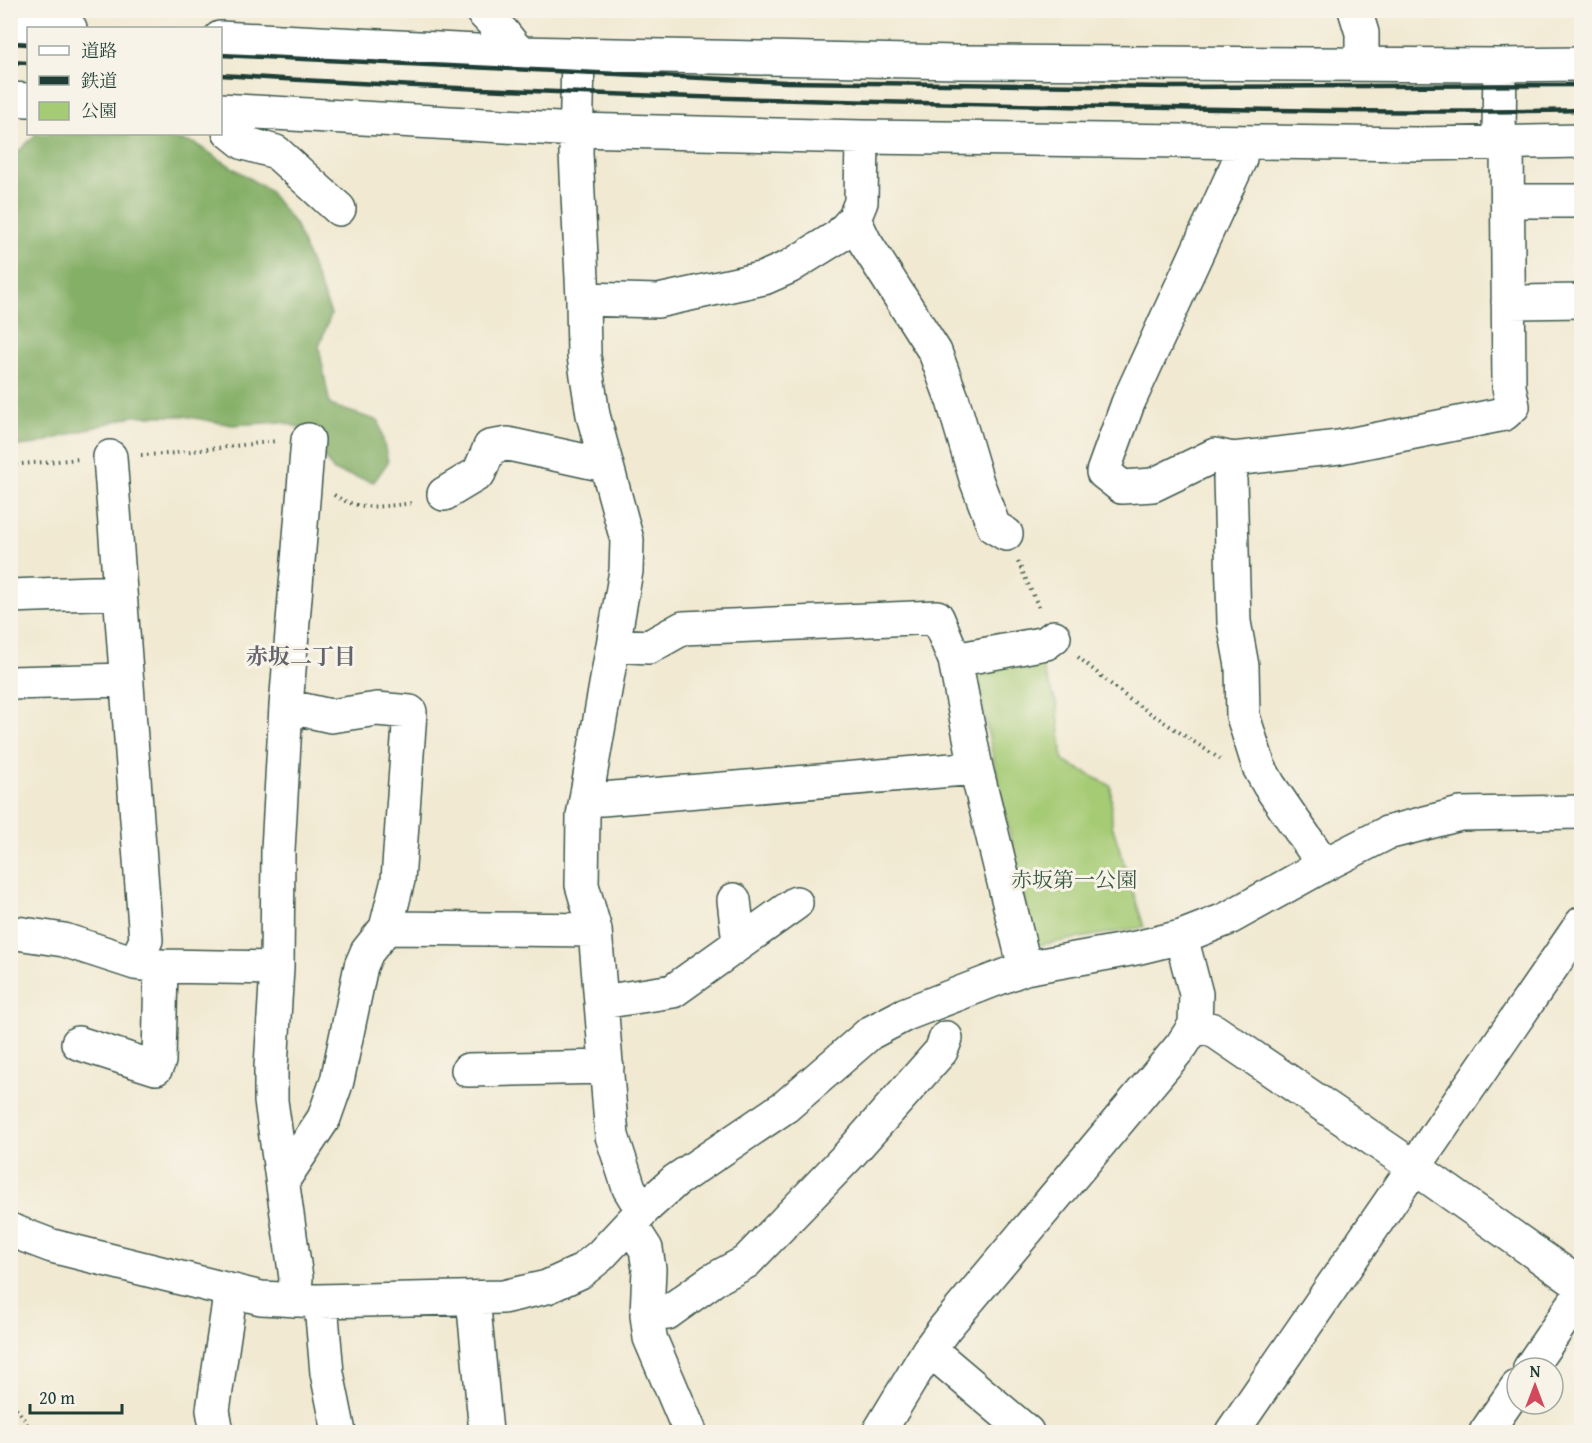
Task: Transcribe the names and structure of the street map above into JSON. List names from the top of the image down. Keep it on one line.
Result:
{"districts":["赤坂二丁目"],"parks":["赤坂第一公園"],"legend":["道路","鉄道","公園"],"scale_bar":"20 m","north":"top"}
